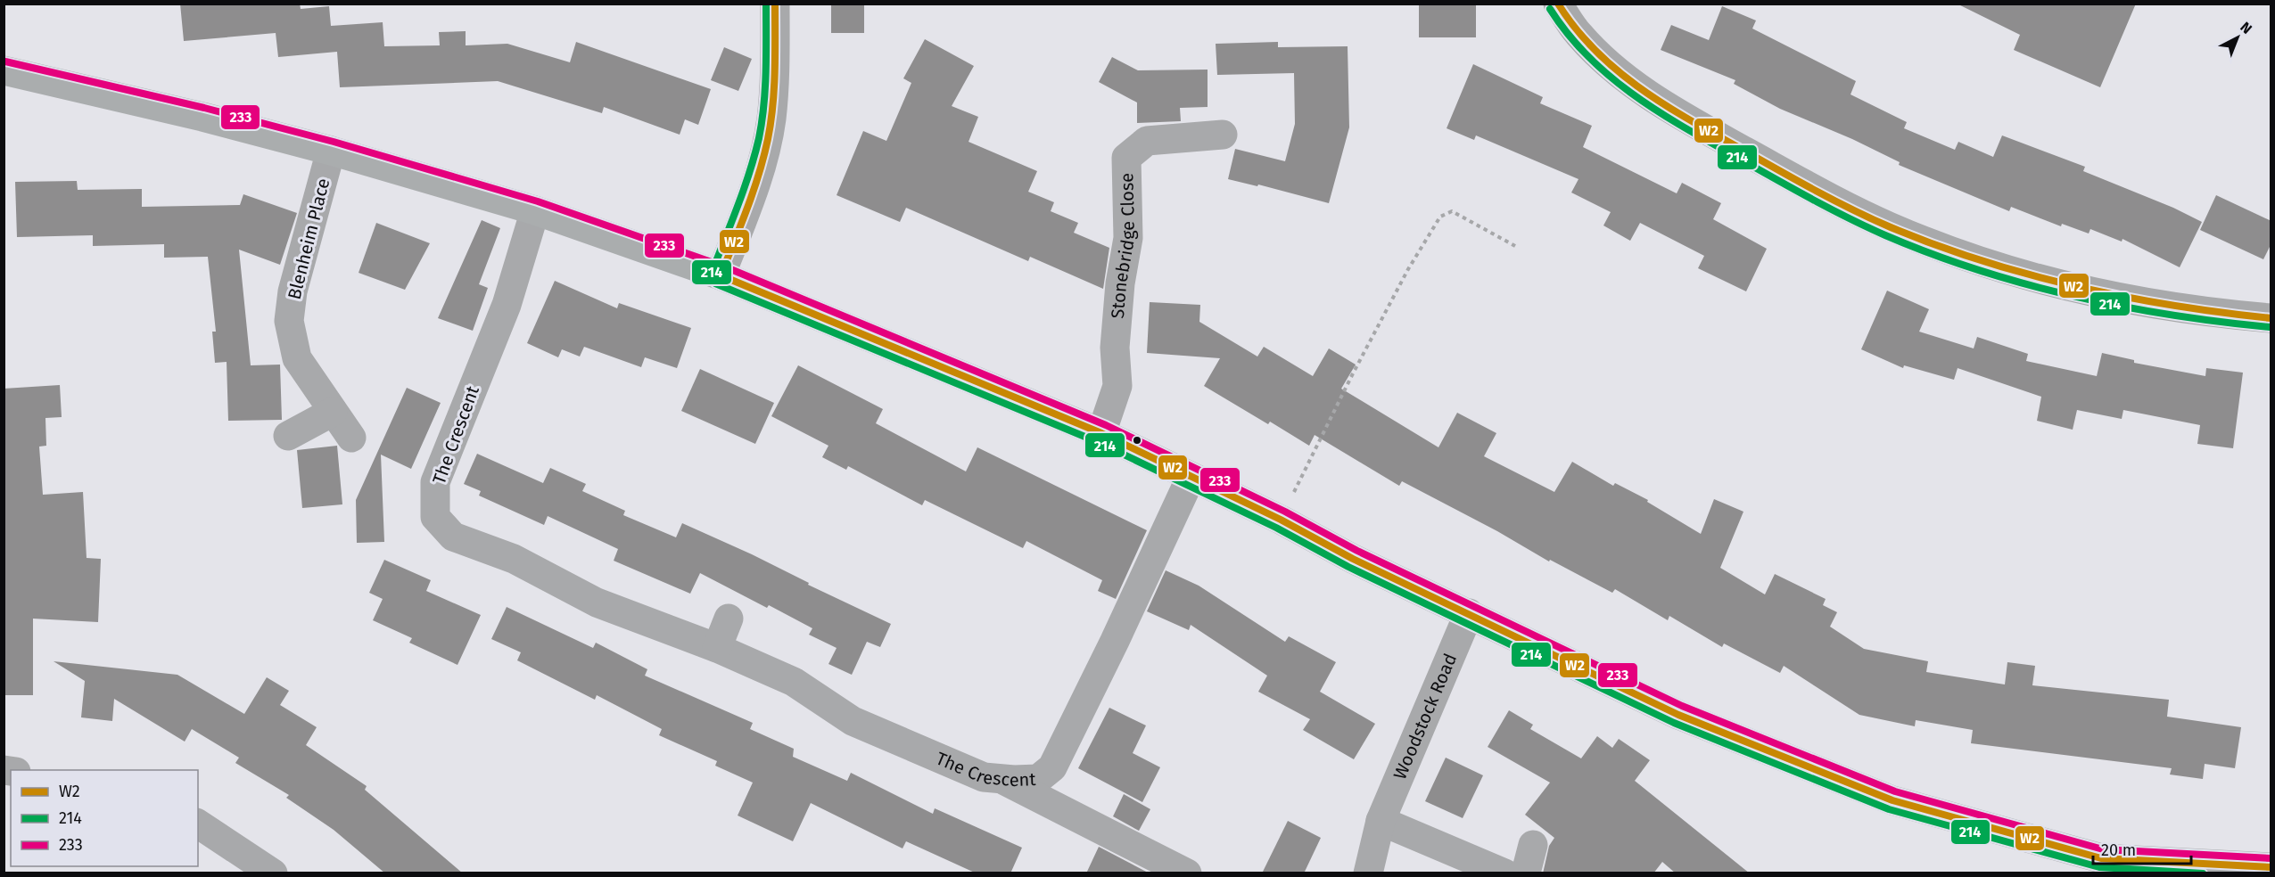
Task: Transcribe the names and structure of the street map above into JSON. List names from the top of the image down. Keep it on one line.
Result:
{"streets":{"street":["Blenheim Place","Stonebridge Close","The Crescent","Woodstock Road"]},"lines":["transit line W2","transit line 214","transit line 233"],"legend":["W2","214","233"],"scale_bar":"20 m","north":"top right"}
